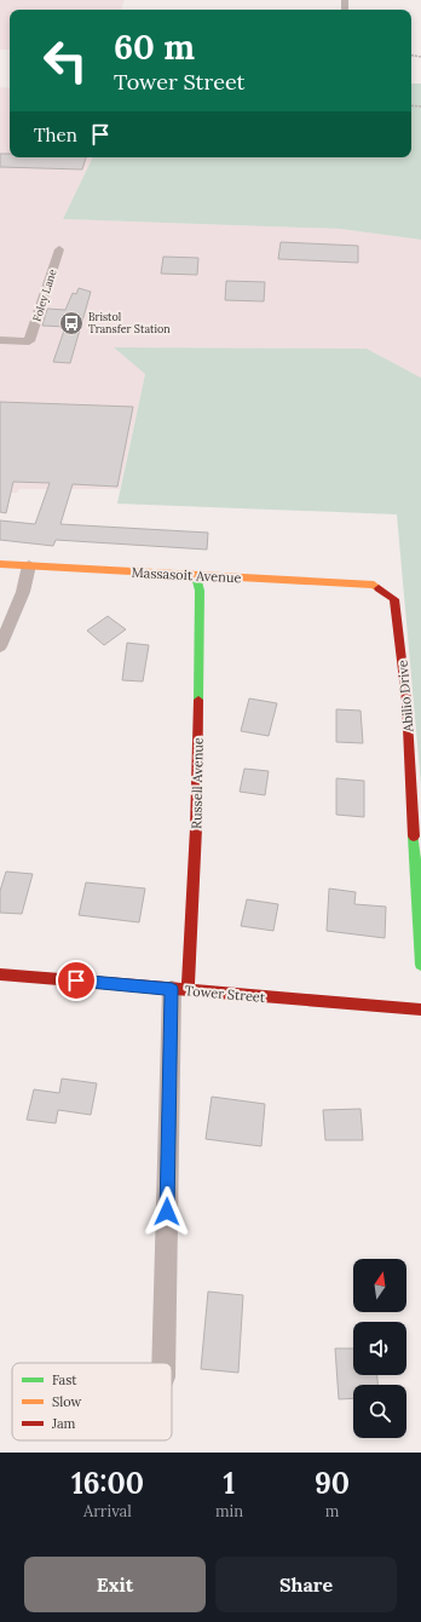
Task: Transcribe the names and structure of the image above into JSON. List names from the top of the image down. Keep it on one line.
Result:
{"streets":{"street":["Foley Lane","Massasoit Avenue","Abilio Drive","Russell Avenue","Tower Street"]},"crossings":[["Massasoit Avenue","Abilio Drive"],["Massasoit Avenue","Russell Avenue"],["Russell Avenue","Tower Street"]],"places":{"bus stop":["Bristol Transfer Station"]},"legend":["Fast","Slow","Jam"],"north":"top","page":{"turn":["60 m","Tower Street"],"then":"Then","eta":["16:00","Arrival","1","min","90","m"],"buttons":["Exit","Share"]}}
